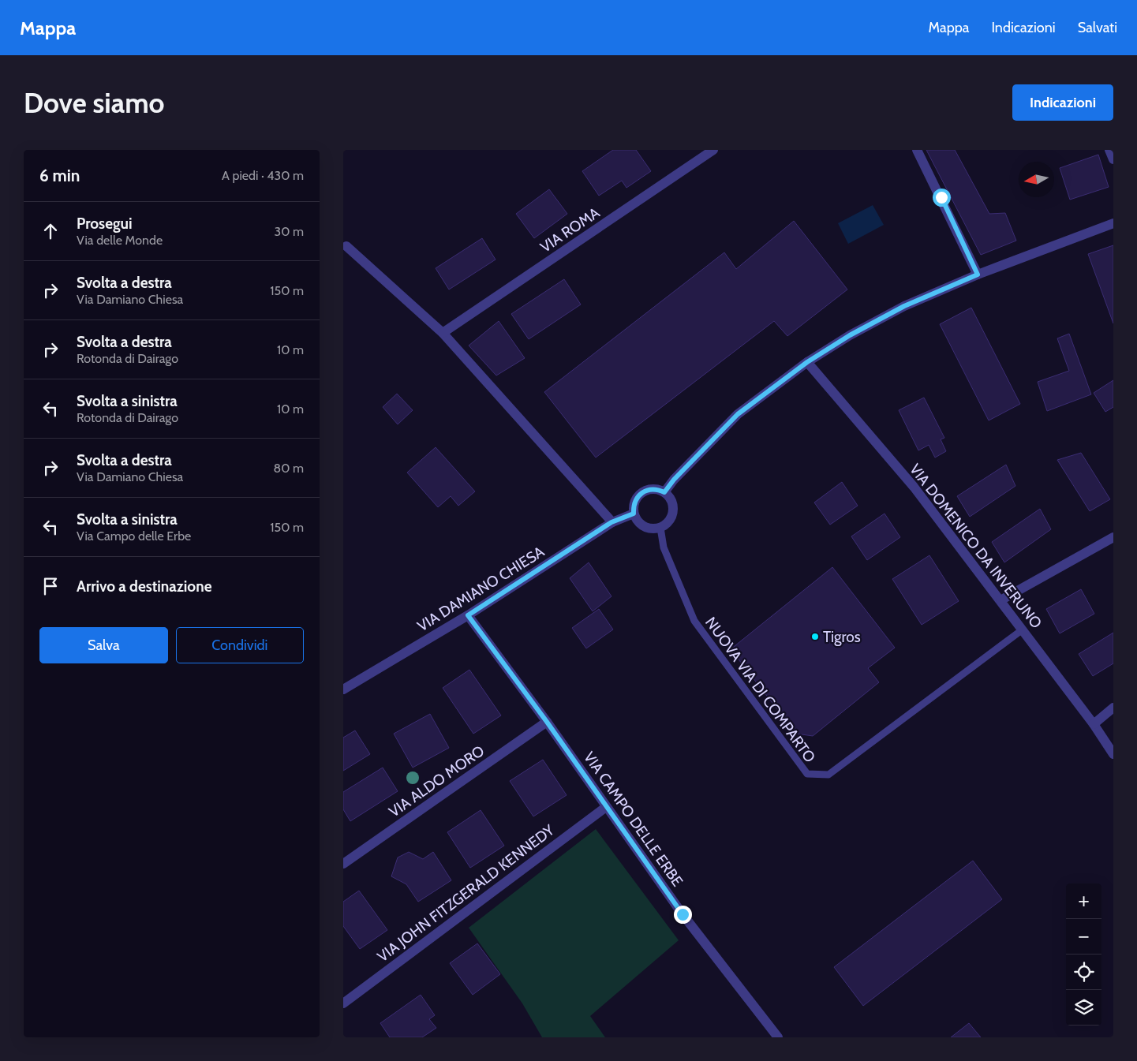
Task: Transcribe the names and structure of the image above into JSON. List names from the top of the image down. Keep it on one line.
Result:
{"streets":{"street":["VIA ROMA","VIA DOMENICO DA INVERUNO","VIA DAMIANO CHIESA","VIA ALDO MORO","VIA CAMPO DELLE ERBE","VIA JOHN FITZGERALD KENNEDY"],"lane":["NUOVA VIA DI COMPARTO"]},"crossings":[["VIA DOMENICO DA INVERUNO","NUOVA VIA DI COMPARTO"],["VIA DAMIANO CHIESA","NUOVA VIA DI COMPARTO"],["VIA DAMIANO CHIESA","VIA CAMPO DELLE ERBE"],["VIA ALDO MORO","VIA CAMPO DELLE ERBE"],["VIA CAMPO DELLE ERBE","VIA JOHN FITZGERALD KENNEDY"]],"places":["Tigros"],"north":"left","page":{"header":"Mappa","nav":["Mappa","Indicazioni","Salvati"],"buttons":["Indicazioni",["Salva","Condividi"]],"title":"Dove siamo","heading":["6 min","A piedi · 430 m"],"list":[["Prosegui","Via delle Monde","30 m"],["Svolta a destra","Via Damiano Chiesa","150 m"],["Svolta a destra","Rotonda di Dairago","10 m"],["Svolta a sinistra","Rotonda di Dairago","10 m"],["Svolta a destra","Via Damiano Chiesa","80 m"],["Svolta a sinistra","Via Campo delle Erbe","150 m"],"Arrivo a destinazione"],"map_buttons":["+","−"]}}
